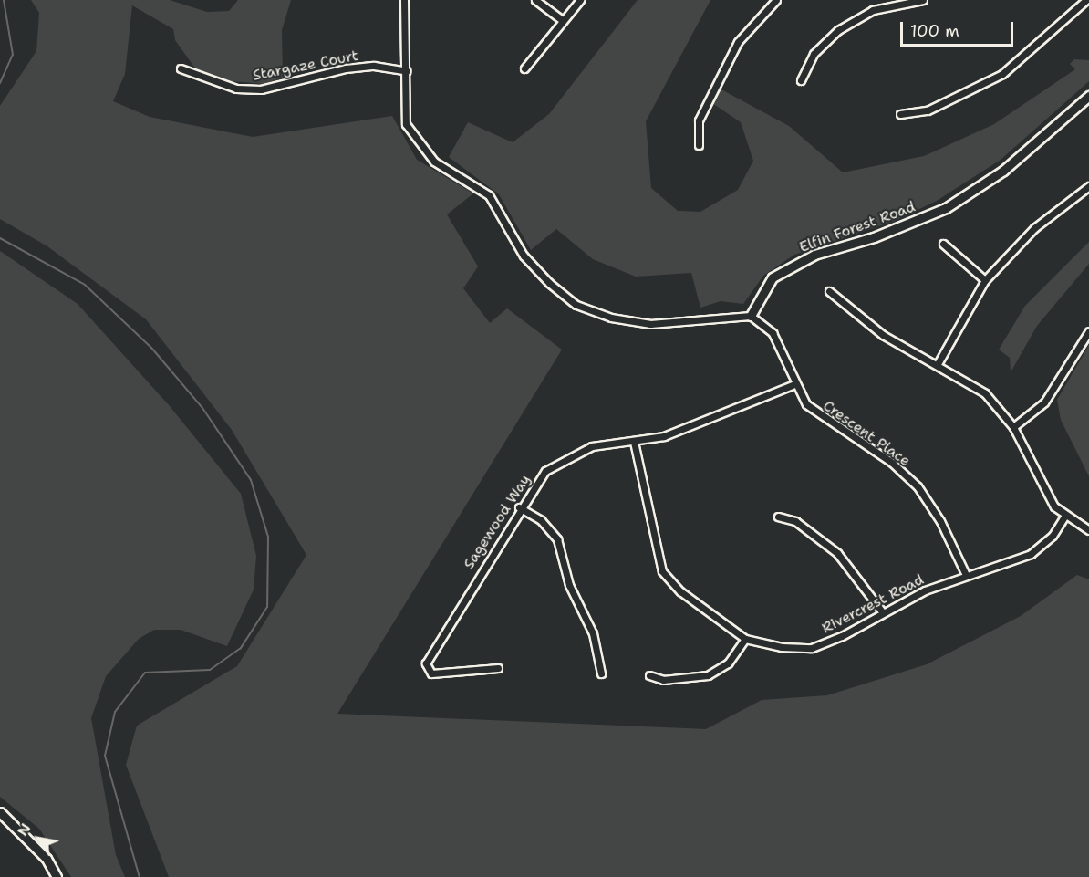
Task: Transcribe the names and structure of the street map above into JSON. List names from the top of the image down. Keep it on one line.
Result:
{"streets":{"street":["Stargaze Court","Elfin Forest Road","Crescent Place","Sagewood Way","Rivercrest Road"]},"crossings":[["Elfin Forest Road","Crescent Place"],["Crescent Place","Sagewood Way"],["Crescent Place","Rivercrest Road"],["Sagewood Way","Rivercrest Road"]],"scale_bar":"100 m","north":"top left"}
